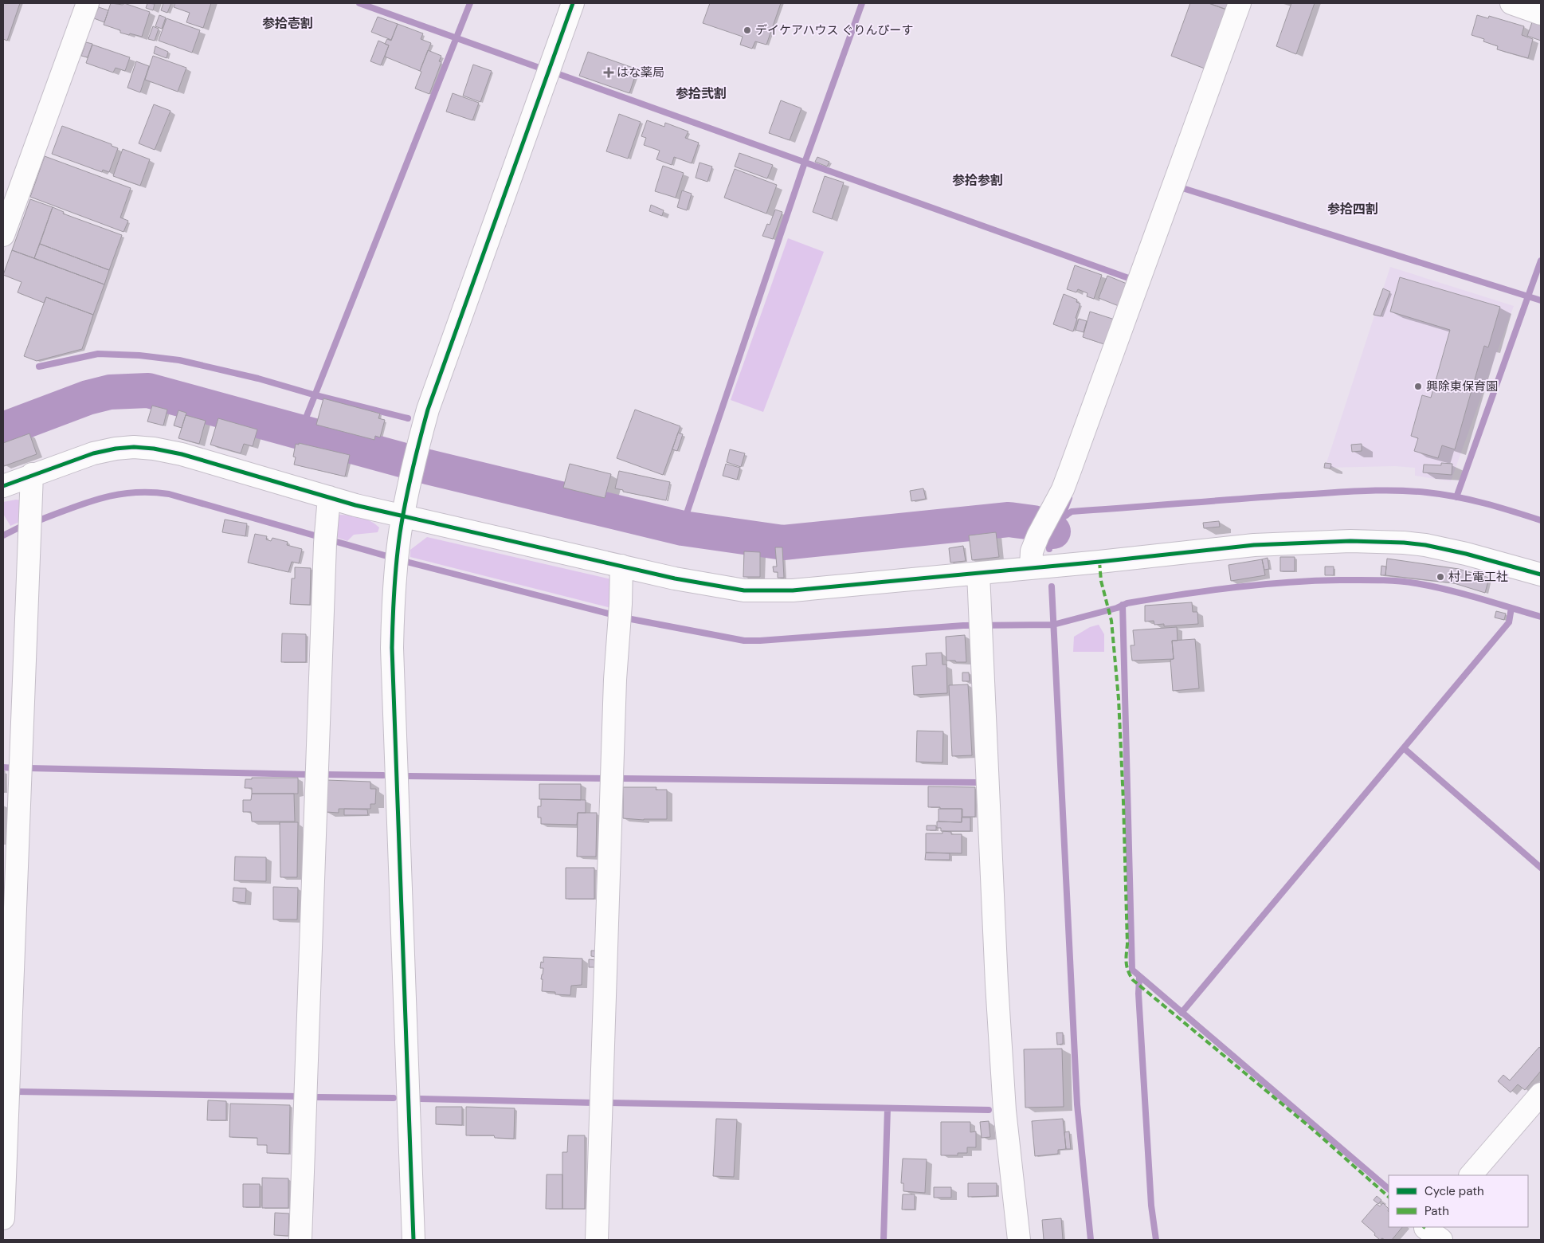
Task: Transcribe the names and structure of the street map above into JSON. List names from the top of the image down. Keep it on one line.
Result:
{"districts":["参拾壱割","参拾弐割","参拾参割","参拾四割"],"places":{"other":["デイケアハウス ぐりんぴーす","興除東保育園","村上電工社"],"health":["はな薬局"]},"legend":["Cycle path","Path"]}
